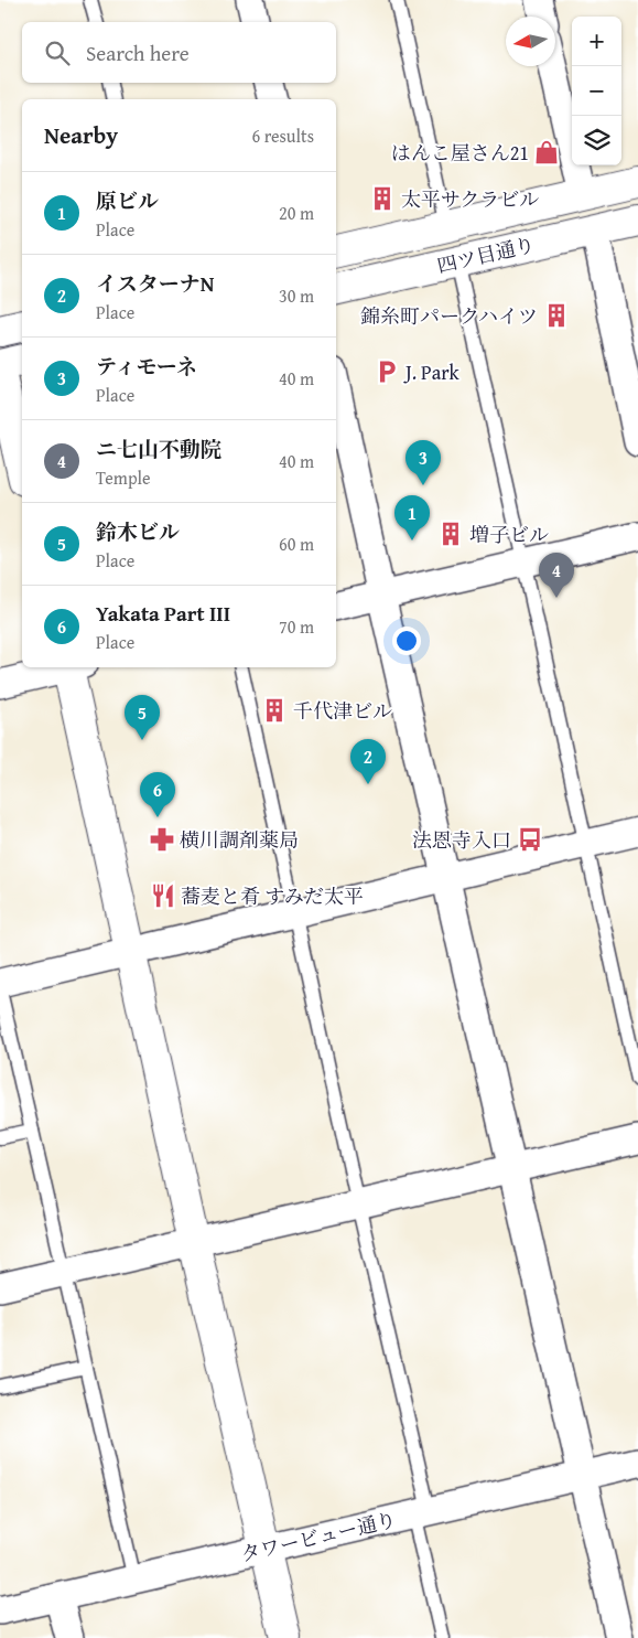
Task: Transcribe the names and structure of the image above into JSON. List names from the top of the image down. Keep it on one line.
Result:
{"streets":{"street":["四ツ目通り","タワービュー通り"]},"places":{"shop":["はんこ屋さん21"],"building":["太平サクラビル","錦糸町パークハイツ","増子ビル","千代津ビル"],"parking":["J. Park"],"pharmacy":["横川調剤薬局"],"bus stop":["法恩寺入口"],"restaurant":["蕎麦と肴 すみだ太平"]},"north":"left","page":{"map_buttons":["+","−"],"search":"Search here","heading":["Nearby","6 results"],"list":[{"mark":"1","name":"原ビル","note":"Place","value":"20 m"},{"mark":"2","name":"イスターナN","note":"Place","value":"30 m"},{"mark":"3","name":"ティモーネ","note":"Place","value":"40 m"},{"mark":"4","name":"ニ七山不動院","note":"Temple","value":"40 m"},{"mark":"5","name":"鈴木ビル","note":"Place","value":"60 m"},{"mark":"6","name":"Yakata Part III","note":"Place","value":"70 m"}],"pins":["3","1","4","5","2","6"]}}
